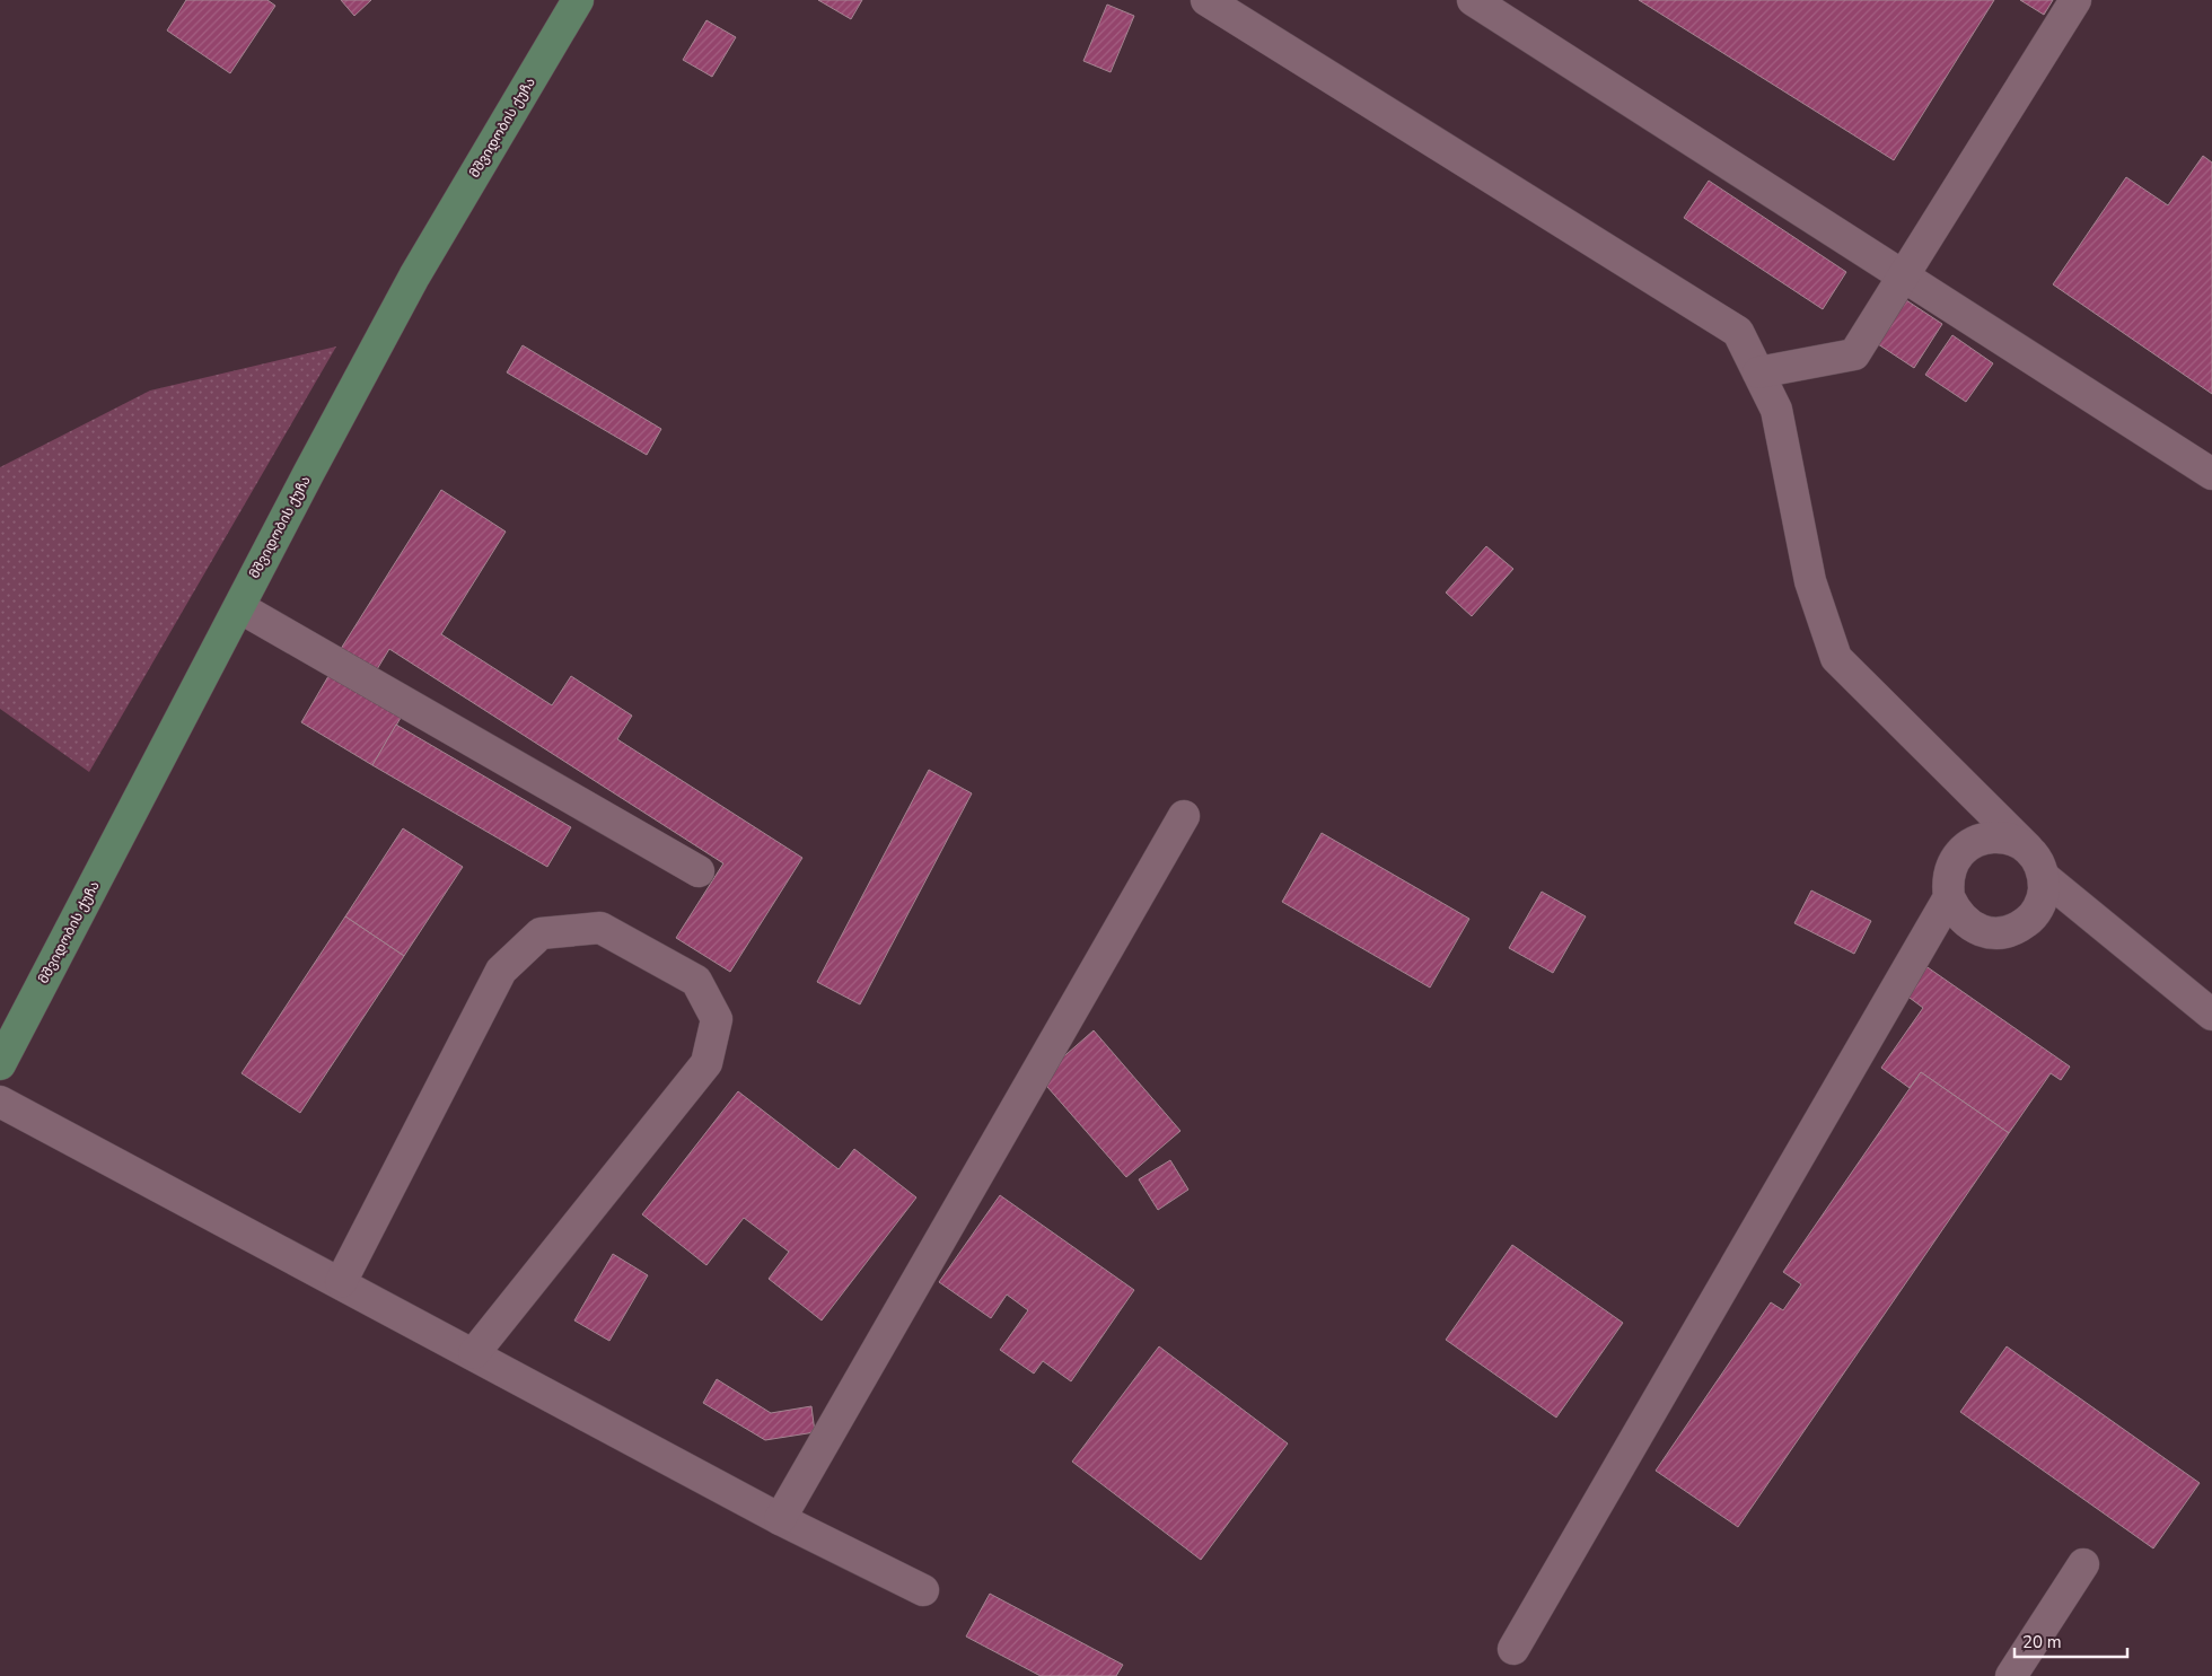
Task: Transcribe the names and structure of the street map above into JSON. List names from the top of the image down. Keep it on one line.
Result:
{"streets":{"main road":["მშვიდობის ქუჩა"]},"scale_bar":"20 m"}
